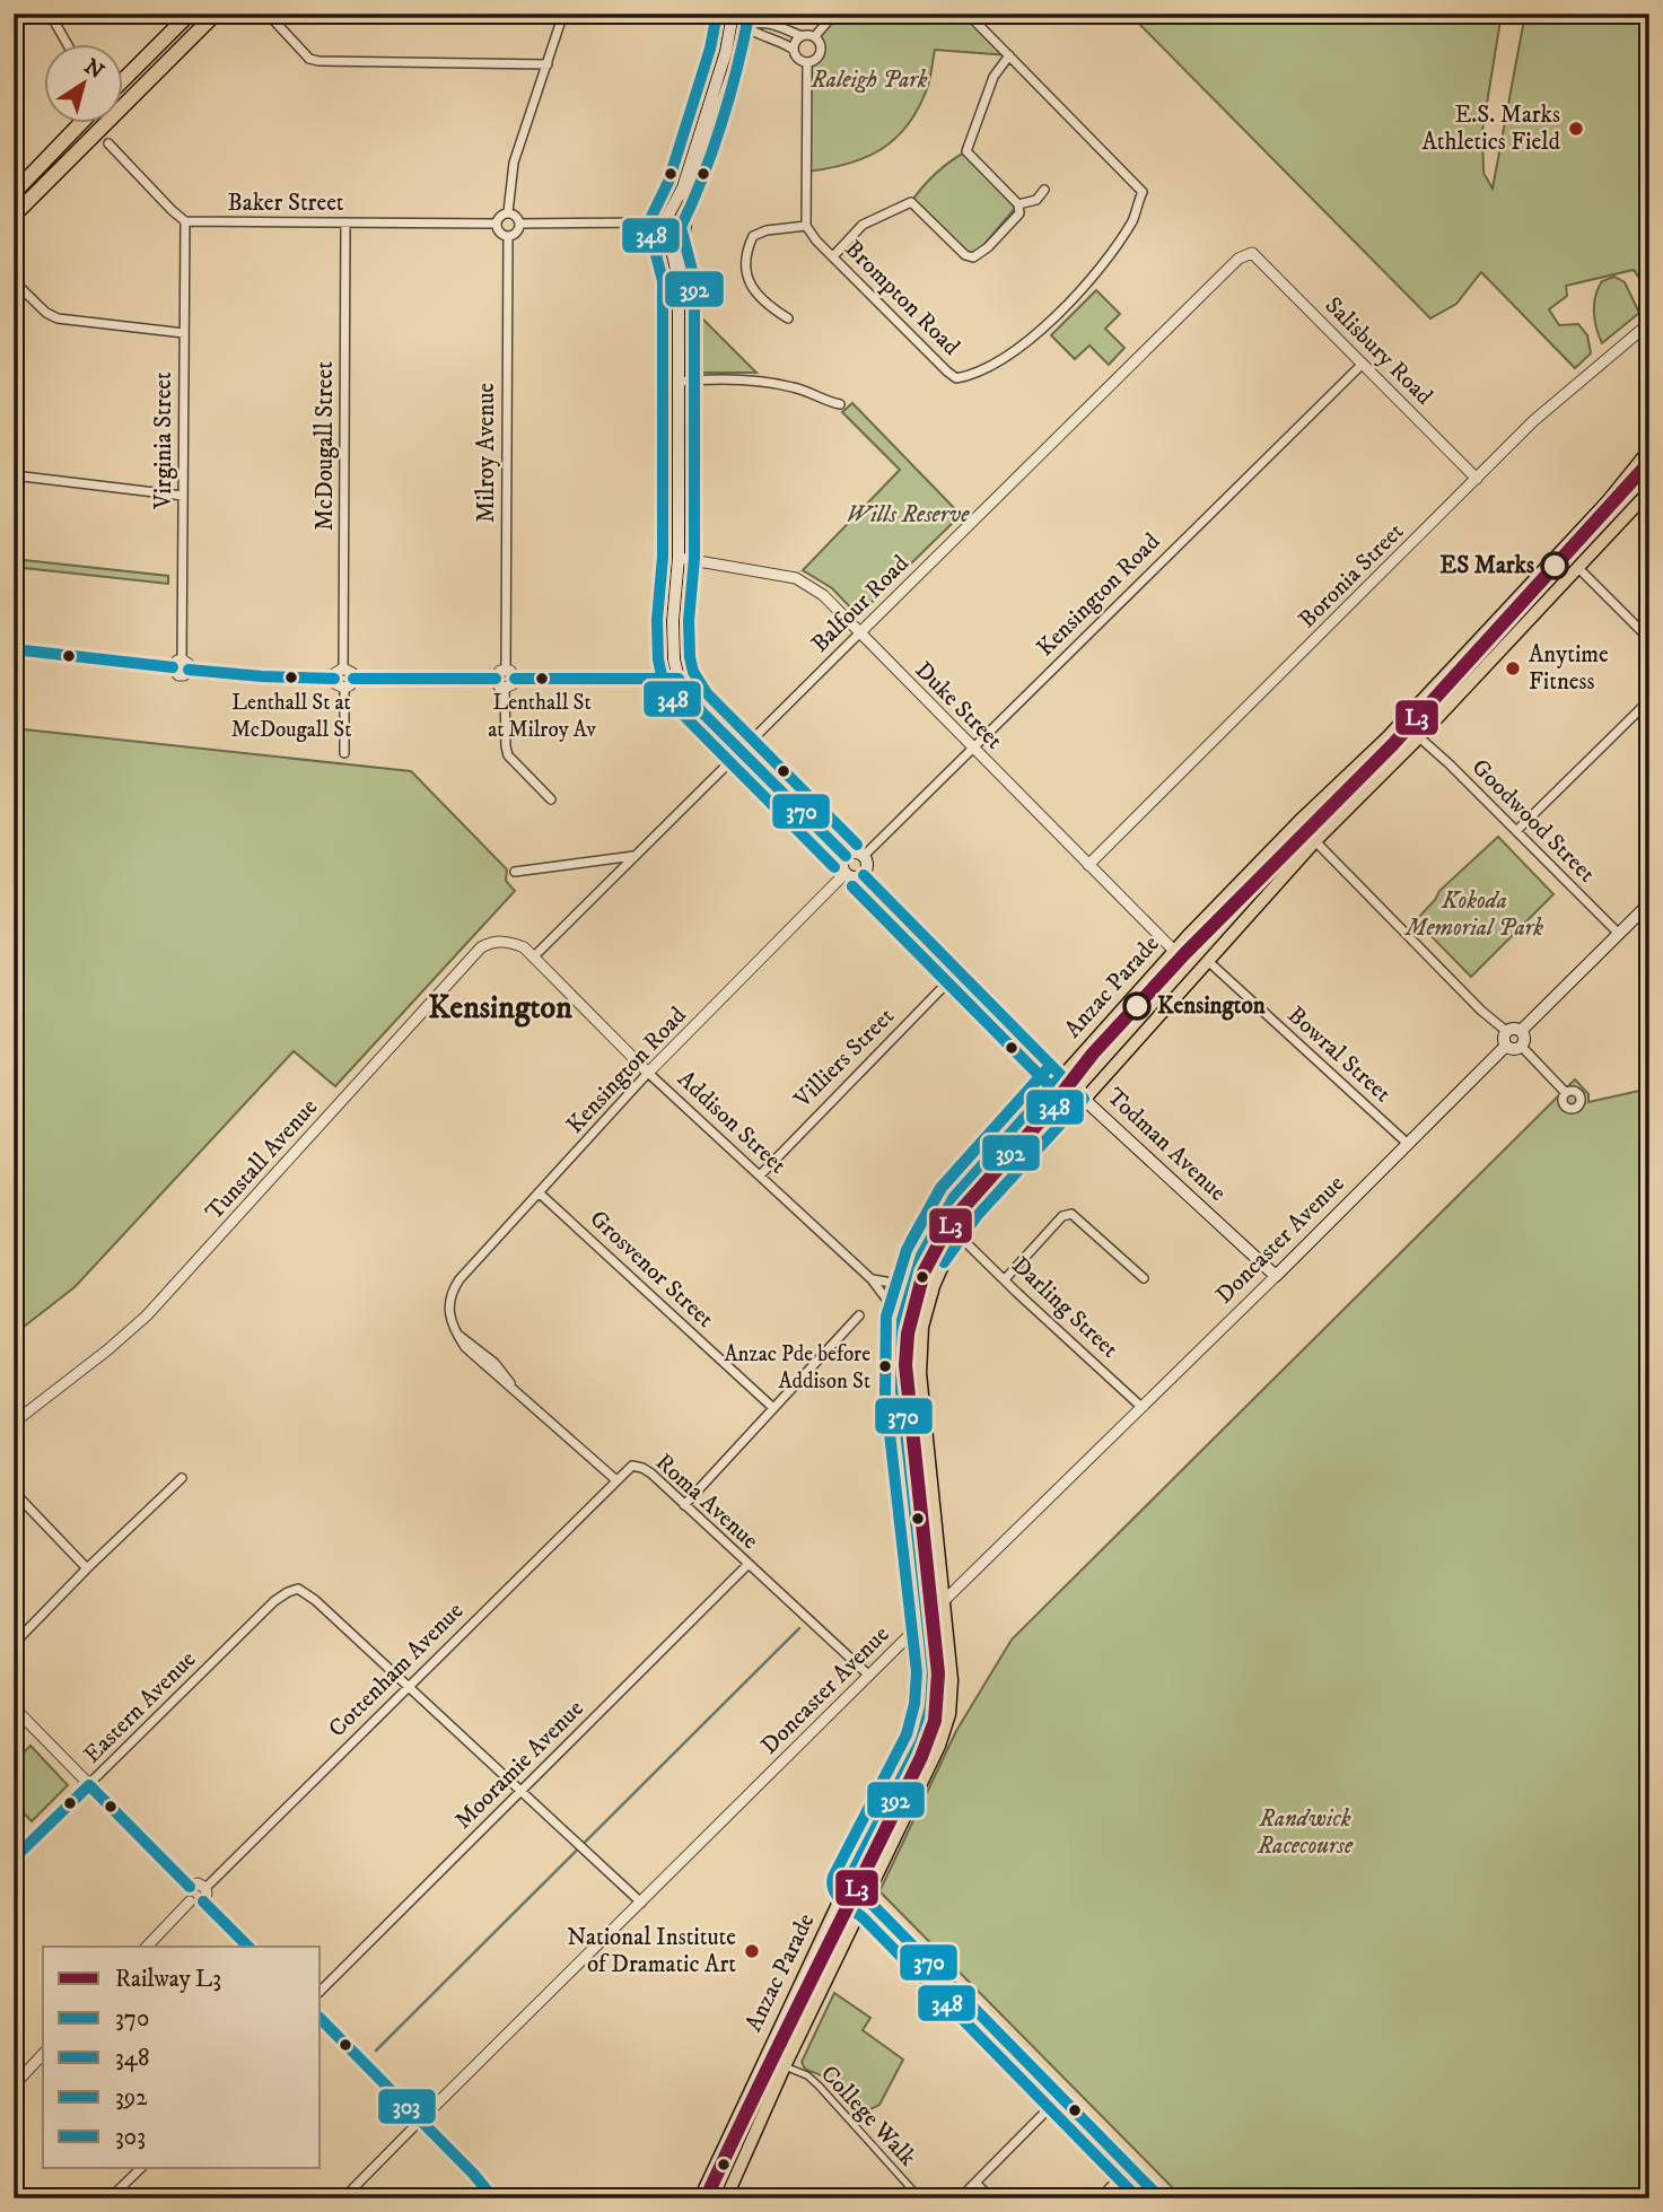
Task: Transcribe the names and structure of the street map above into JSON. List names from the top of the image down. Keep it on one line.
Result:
{"streets":{"main road":["Anzac Parade","Todman Avenue","Doncaster Avenue"],"street":["Baker Street","Brompton Road","Salisbury Road","Virginia Street","McDougall Street","Milroy Avenue","Boronia Street","Kensington Road","Balfour Road","Duke Street","Goodwood Street","Bowral Street","Villiers Street","Addison Street","Tunstall Avenue","Grosvenor Street","Darling Street","Roma Avenue","Cottenham Avenue","Eastern Avenue","Mooramie Avenue","College Walk"]},"crossings":[["Baker Street","Virginia Street"],["Baker Street","McDougall Street"],["Baker Street","Milroy Avenue"],["Salisbury Road","Boronia Street"],["Salisbury Road","Kensington Road"],["Salisbury Road","Balfour Road"],["Boronia Street","Duke Street"],["Kensington Road","Duke Street"],["Kensington Road","Addison Street"],["Kensington Road","Todman Avenue"],["Kensington Road","Grosvenor Street"],["Kensington Road","Roma Avenue"],["Balfour Road","Duke Street"],["Balfour Road","Addison Street"],["Balfour Road","Tunstall Avenue"],["Duke Street","Anzac Parade"],["Goodwood Street","Anzac Parade"],["Anzac Parade","Bowral Street"],["Anzac Parade","Addison Street"],["Anzac Parade","Todman Avenue"],["Anzac Parade","Doncaster Avenue"],["Anzac Parade","Darling Street"],["Anzac Parade","College Walk"],["Bowral Street","Doncaster Avenue"],["Villiers Street","Addison Street"],["Villiers Street","Todman Avenue"],["Addison Street","Tunstall Avenue"],["Todman Avenue","Doncaster Avenue"],["Doncaster Avenue","Darling Street"],["Doncaster Avenue","Roma Avenue"],["Roma Avenue","Cottenham Avenue"],["Roma Avenue","Mooramie Avenue"],["Cottenham Avenue","Eastern Avenue"]],"districts":["Kensington"],"parks":["Raleigh Park","Wills Reserve","Kokoda Memorial Park","Randwick Racecourse"],"places":["E.S. Marks Athletics Field","ES Marks","Anytime Fitness","Lenthall St at McDougall St","Lenthall St at Milroy Av","Kensington","Anzac Pde before Addison St","National Institute of Dramatic Art"],"lines":["transit line 348","transit line 392","rail line L3","transit line 370","transit line 303"],"legend":["Railway L3","370","348","392","303"],"north":"top right"}
